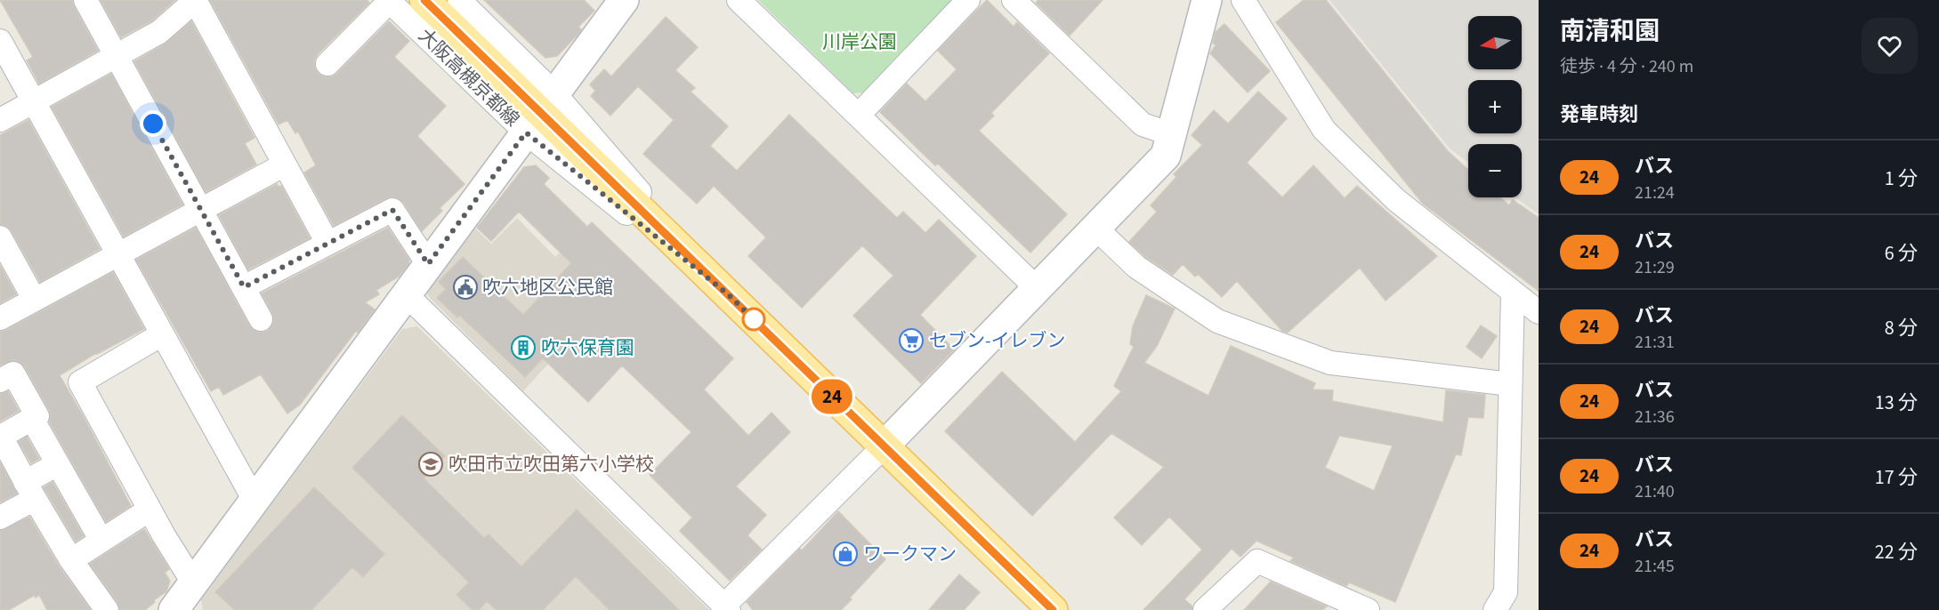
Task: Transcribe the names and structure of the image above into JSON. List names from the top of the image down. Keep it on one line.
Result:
{"streets":{"main road":["大阪高槻京都線"]},"parks":["川岸公園"],"places":{"public building":["吹六地区公民館"],"supermarket":["セブン-イレブン"],"building":["吹六保育園"],"school or university":["吹田市立吹田第六小学校"],"shop":["ワークマン"]},"lines":["bus line 24"],"north":"left","page":{"on_map":"24","heading":[["南清和園","徒歩 · 4 分 · 240 m"],"発車時刻"],"map_buttons":["+","−"],"list":[{"mark":"24","name":"バス","note":"21:24","value":"1 分"},{"mark":"24","name":"バス","note":"21:29","value":"6 分"},{"mark":"24","name":"バス","note":"21:31","value":"8 分"},{"mark":"24","name":"バス","note":"21:36","value":"13 分"},{"mark":"24","name":"バス","note":"21:40","value":"17 分"},{"mark":"24","name":"バス","note":"21:45","value":"22 分"}]}}
